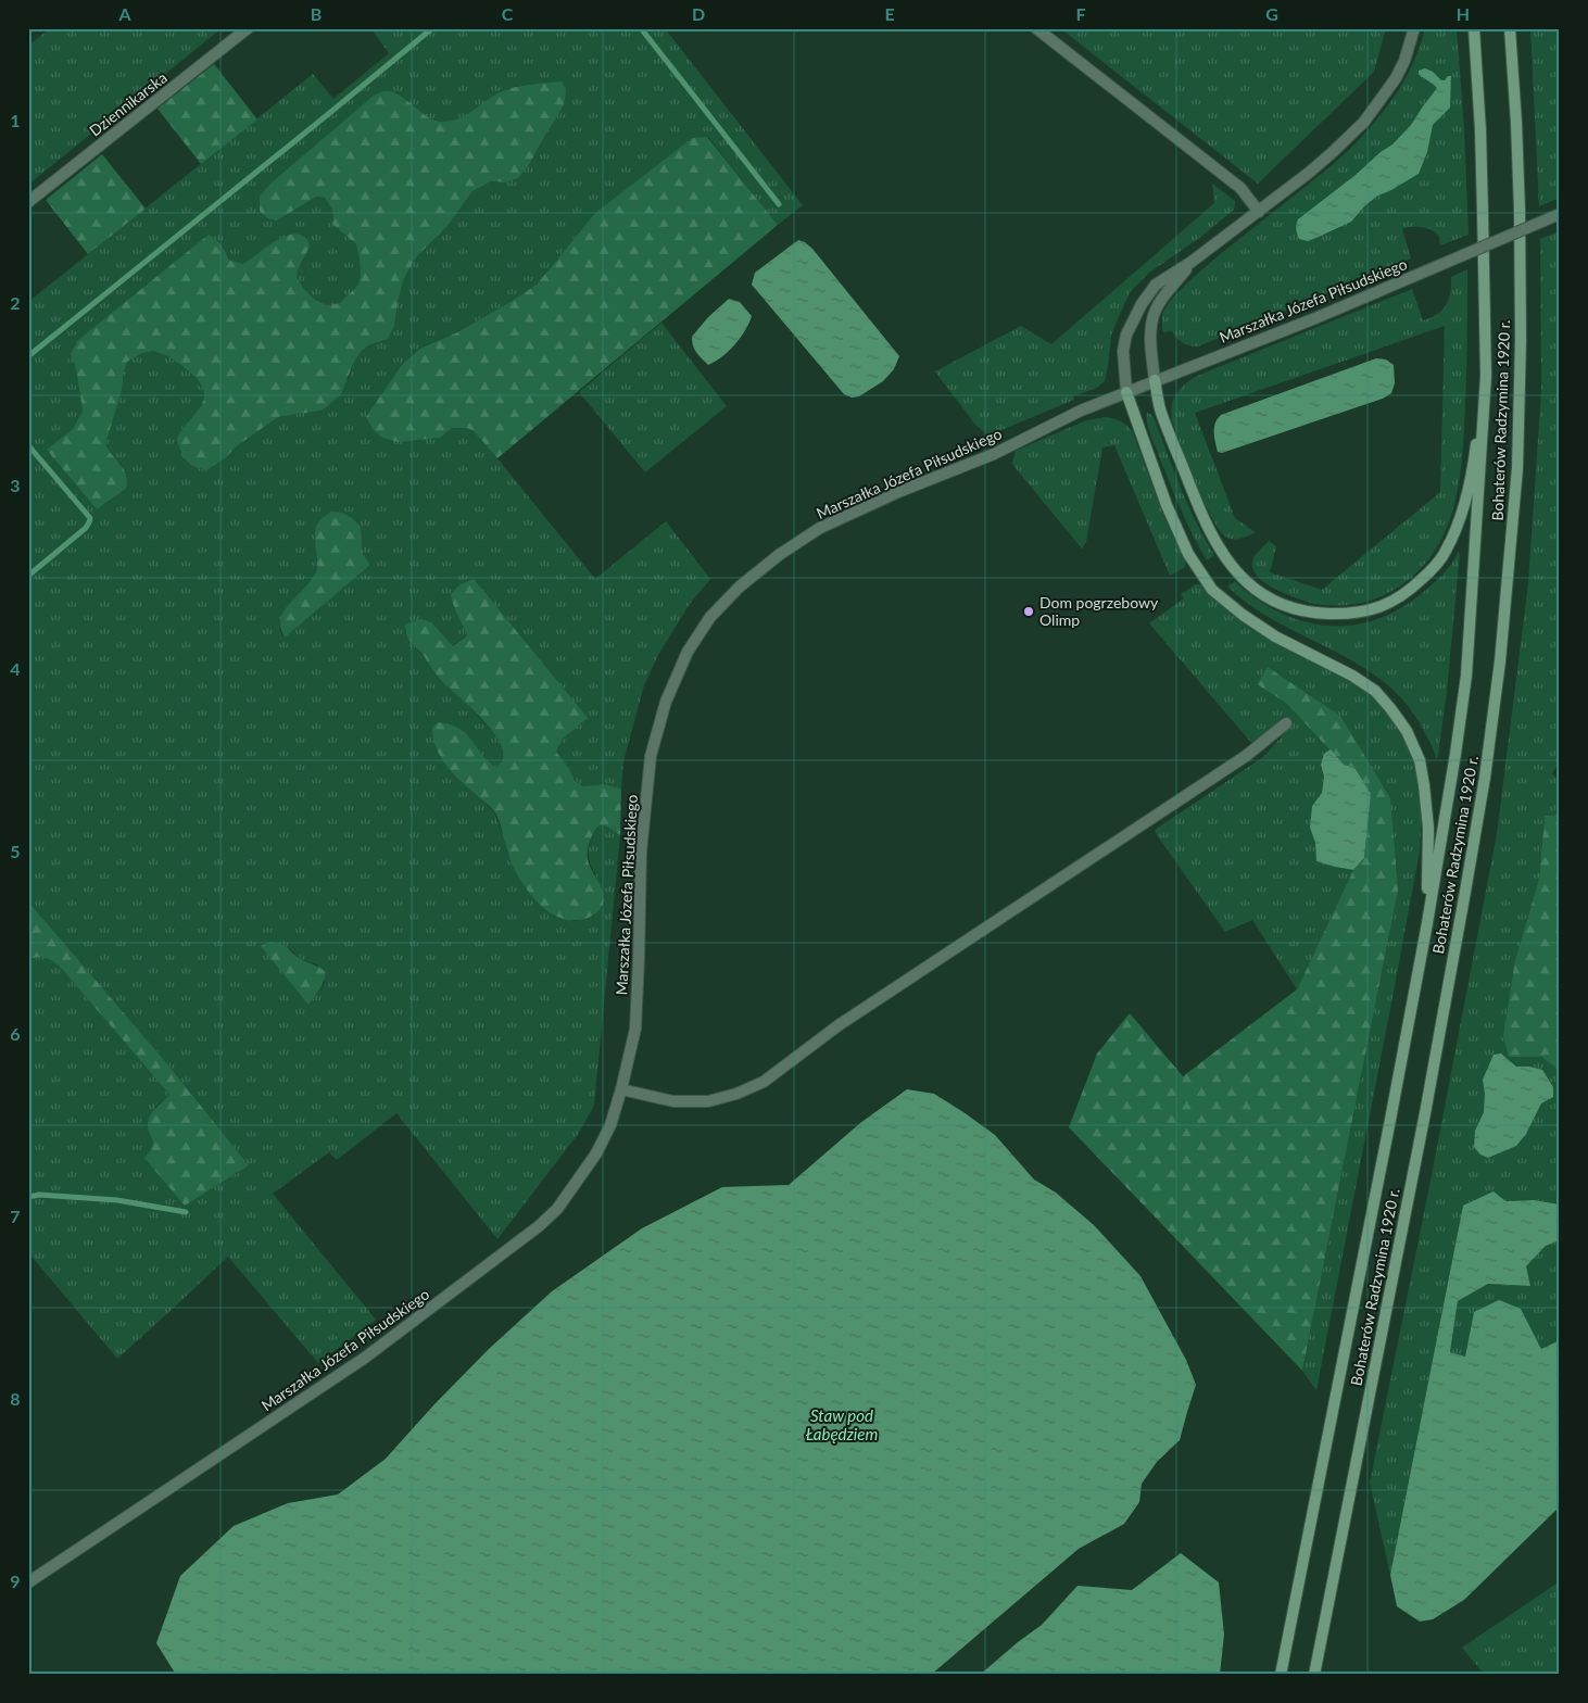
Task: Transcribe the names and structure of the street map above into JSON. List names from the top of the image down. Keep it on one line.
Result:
{"streets":{"main road":["Bohaterów Radzymina 1920 r."],"street":["Dziennikarska","Marszałka Józefa Piłsudskiego"]},"water":["Staw pod Łabędziem"],"places":["Dom pogrzebowy Olimp"],"grid":{"columns":["A","B","C","D","E","F","G","H"],"rows":["1","2","3","4","5","6","7","8","9"]}}
